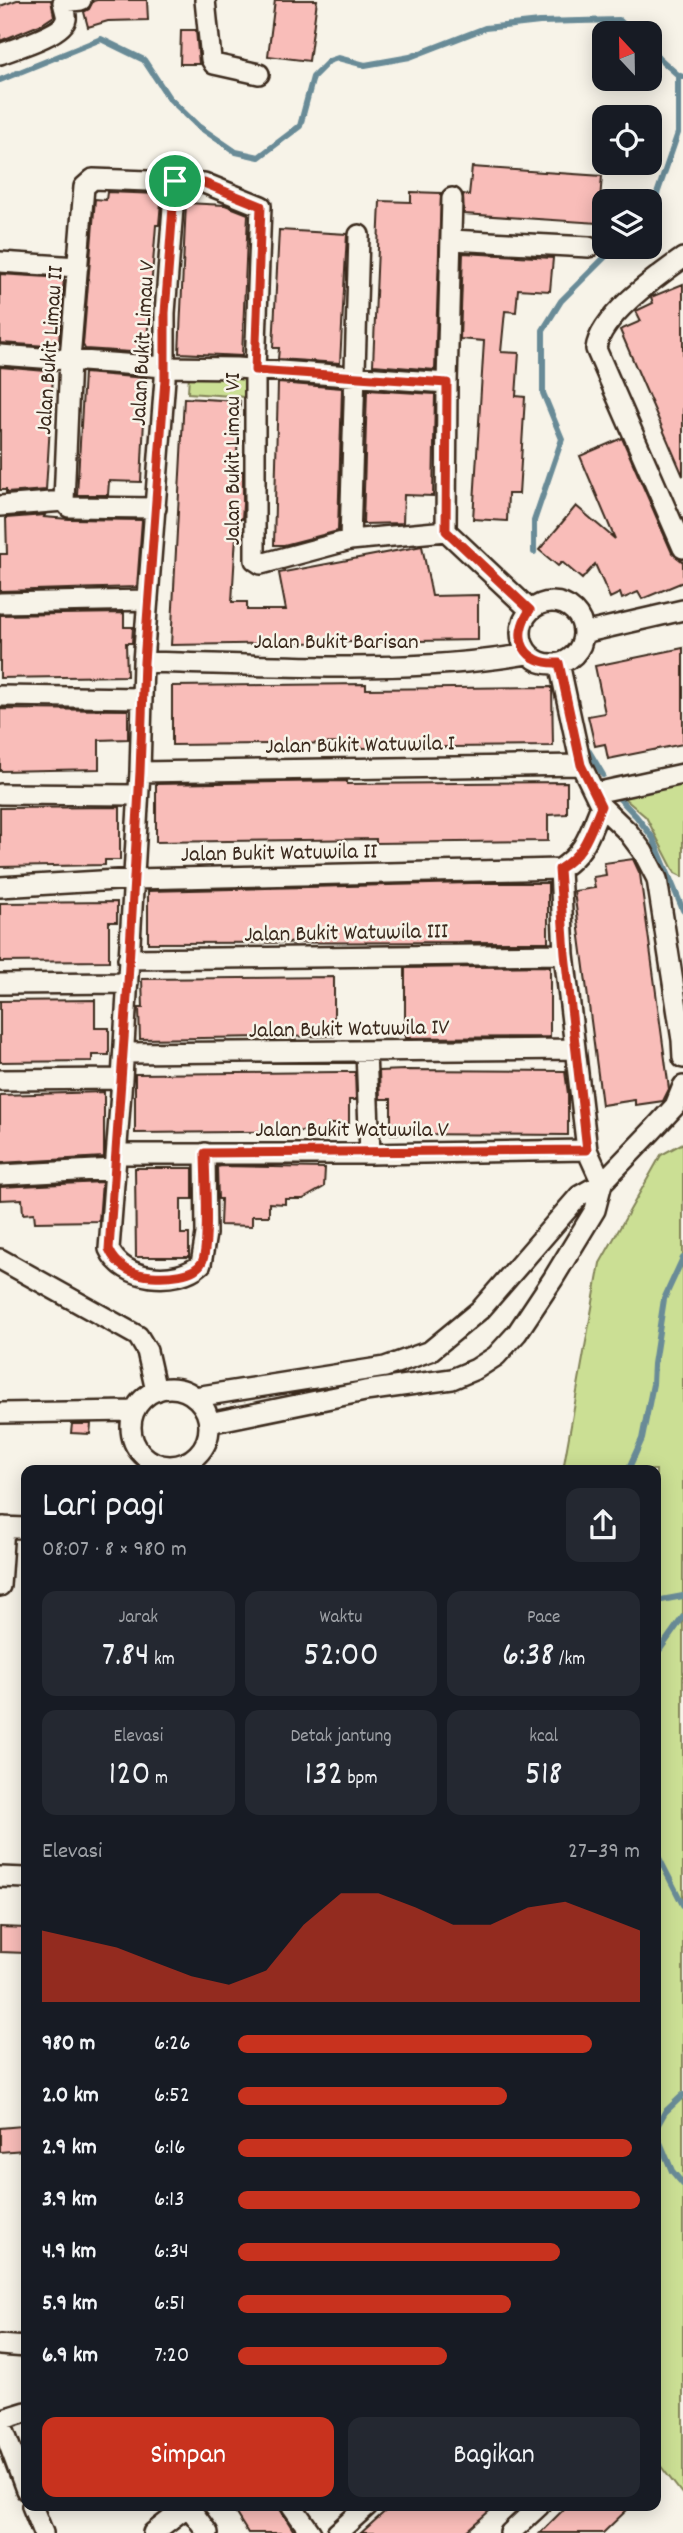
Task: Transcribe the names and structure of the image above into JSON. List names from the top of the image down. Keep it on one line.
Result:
{"streets":{"street":["Jalan Bukit Limau V","Jalan Bukit Limau II","Jalan Bukit Limau VI","Jalan Bukit Barisan","Jalan Bukit Watuwila I","Jalan Bukit Watuwila II","Jalan Bukit Watuwila III","Jalan Bukit Watuwila IV","Jalan Bukit Watuwila V"]},"crossings":[["Jalan Bukit Limau V","Jalan Bukit Limau II"],["Jalan Bukit Limau V","Jalan Bukit Limau VI"],["Jalan Bukit Limau V","Jalan Bukit Barisan"],["Jalan Bukit Limau V","Jalan Bukit Watuwila I"],["Jalan Bukit Limau V","Jalan Bukit Watuwila II"],["Jalan Bukit Limau V","Jalan Bukit Watuwila III"],["Jalan Bukit Limau V","Jalan Bukit Watuwila IV"],["Jalan Bukit Limau V","Jalan Bukit Watuwila V"],["Jalan Bukit Limau II","Jalan Bukit Limau VI"]],"north":"top","page":{"heading":["Lari pagi","08:07 · 8 × 980 m"],"stats":[["Jarak","7.84 km"],["Waktu","52:00"],["Pace","6:38 /km"],["Elevasi","120 m"],["Detak jantung","132 bpm"],["kcal","518"]],"chart":["Elevasi","27–39 m"],"list":[{"name":"980 m","note":"6:26"},{"name":"2.0 km","note":"6:52"},{"name":"2.9 km","note":"6:16"},{"name":"3.9 km","note":"6:13"},{"name":"4.9 km","note":"6:34"},{"name":"5.9 km","note":"6:51"},{"name":"6.9 km","note":"7:20"}],"buttons":["Simpan","Bagikan"]}}
